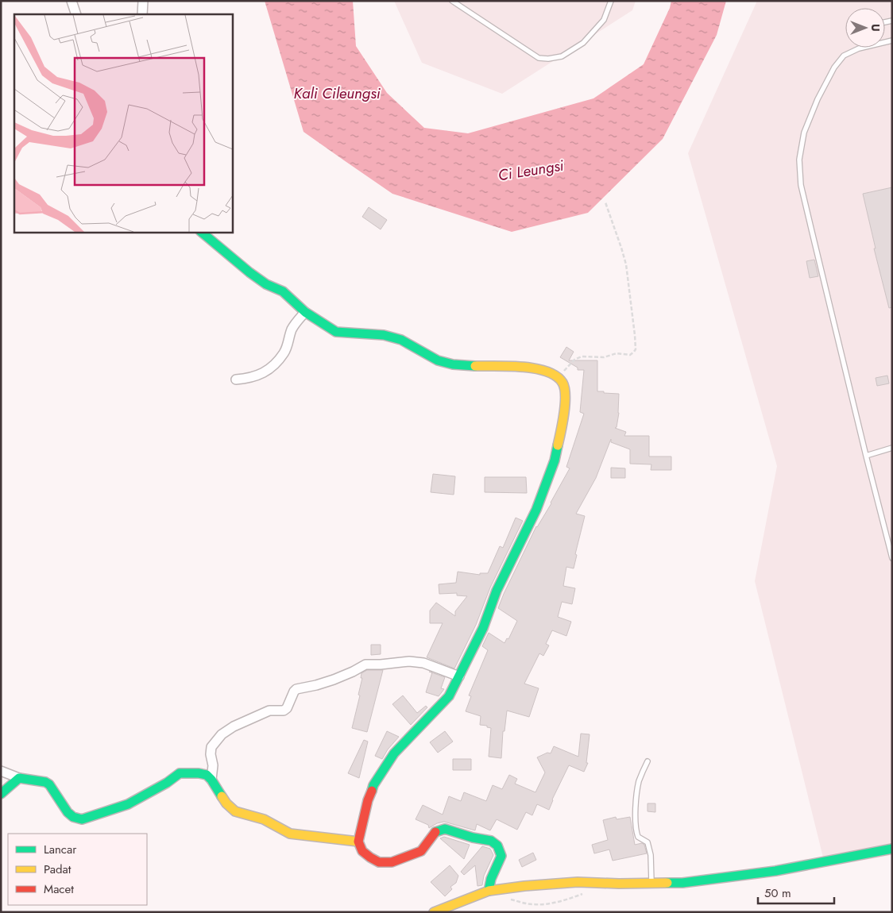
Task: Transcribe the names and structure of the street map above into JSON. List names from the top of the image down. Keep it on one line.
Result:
{"water":["Kali Cileungsi","Ci Leungsi"],"legend":["Lancar","Padat","Macet"],"scale_bar":"50 m","north":"right"}
